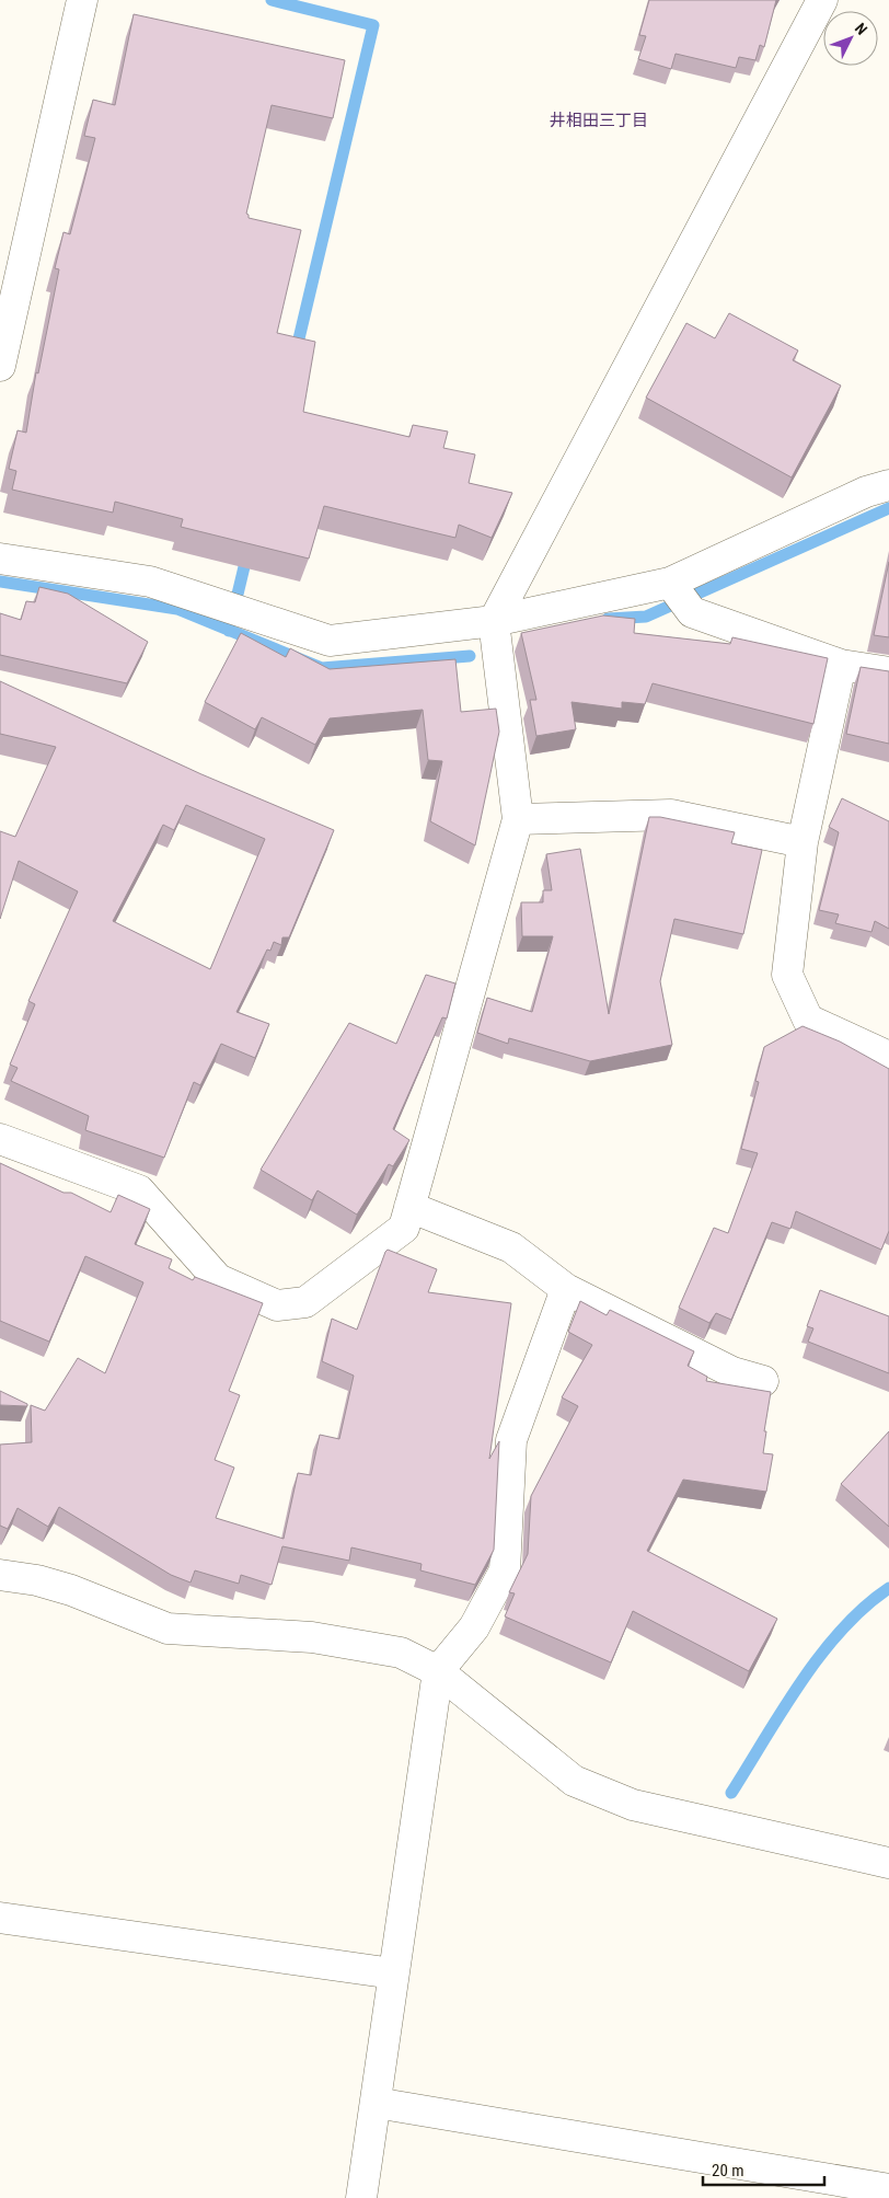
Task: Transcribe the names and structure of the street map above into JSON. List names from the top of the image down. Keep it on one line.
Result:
{"districts":["井相田三丁目"],"scale_bar":"20 m","north":"top right"}
